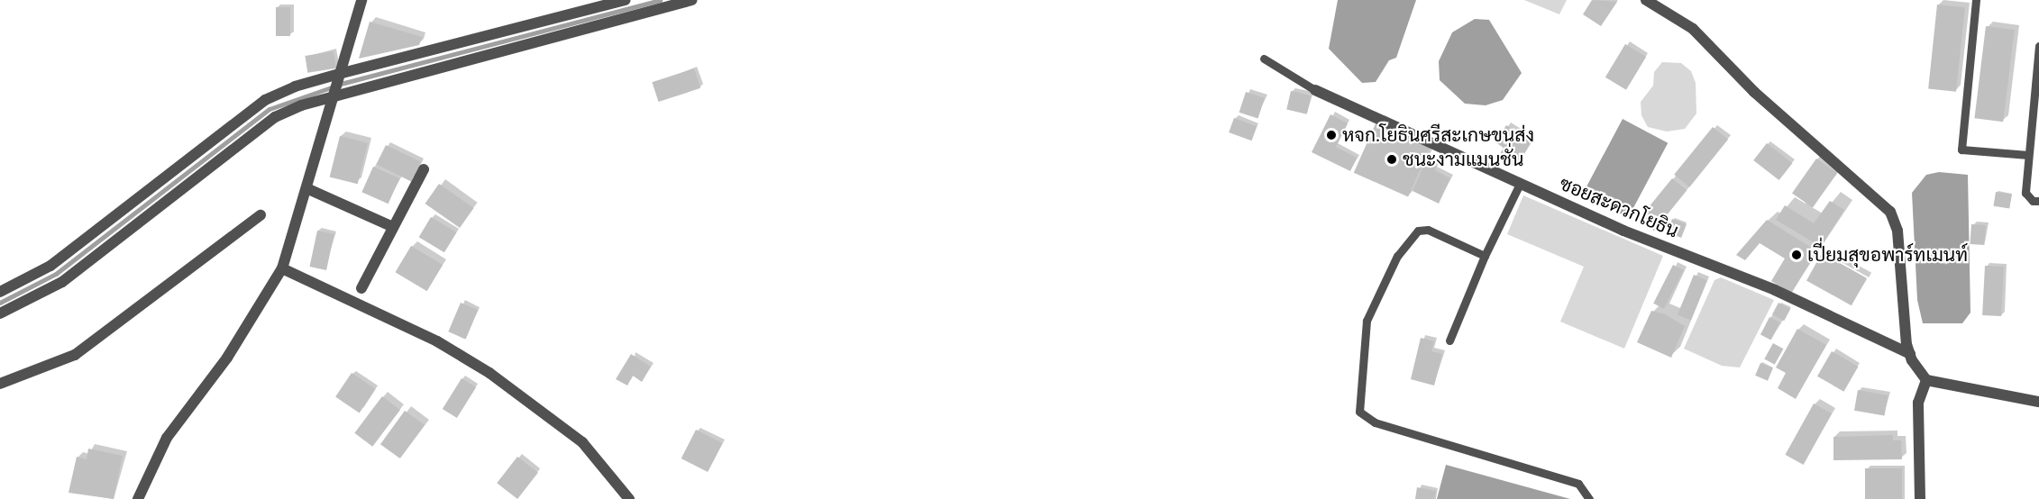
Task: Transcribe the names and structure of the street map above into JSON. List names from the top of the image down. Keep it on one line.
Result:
{"streets":{"street":["ซอยสะดวกโยธิน"]},"places":["หจก.โยธินศรีสะเกษขนส่ง","ชนะงามแมนชั่น","เปี่ยมสุขอพาร์ทเมนท์"]}
